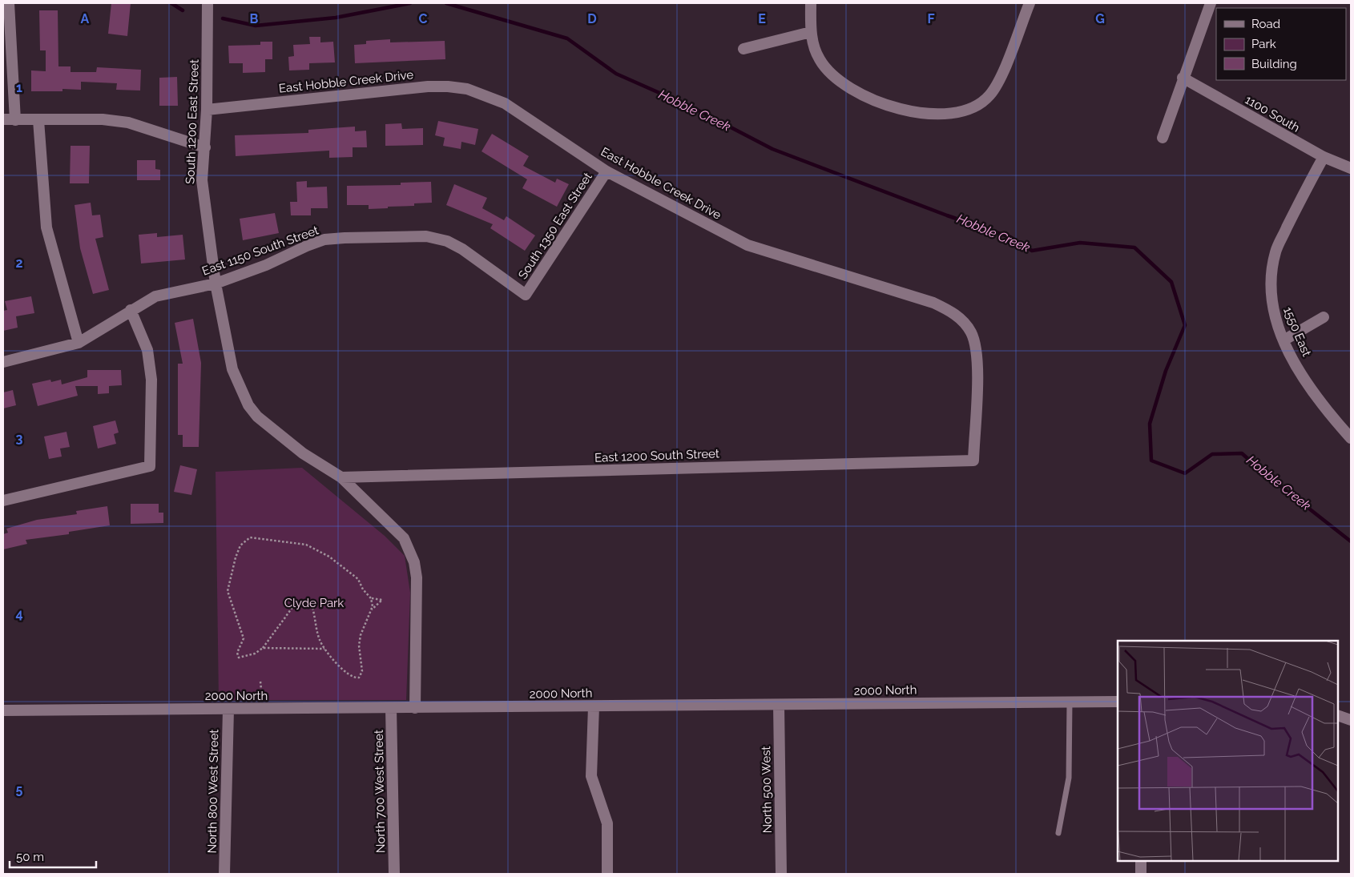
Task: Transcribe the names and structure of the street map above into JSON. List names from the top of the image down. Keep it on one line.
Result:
{"streets":{"street":["East Hobble Creek Drive","1100 South","South 1200 East Street","South 1350 East Street","East 1150 South Street","1550 East","East 1200 South Street","2000 North","North 500 West","North 800 West Street","North 700 West Street"]},"crossings":[["East Hobble Creek Drive","South 1200 East Street"],["East Hobble Creek Drive","South 1350 East Street"],["East Hobble Creek Drive","East 1200 South Street"],["1100 South","1550 East"],["South 1200 East Street","East 1150 South Street"],["South 1200 East Street","East 1200 South Street"],["South 1200 East Street","2000 North"],["South 1350 East Street","East 1150 South Street"],["2000 North","North 500 West"],["2000 North","North 800 West Street"],["2000 North","North 700 West Street"]],"water":["Hobble Creek"],"parks":["Clyde Park"],"legend":["Road","Park","Building"],"scale_bar":"50 m","grid":{"columns":["A","B","C","D","E","F","G"],"rows":["1","2","3","4","5"]}}
